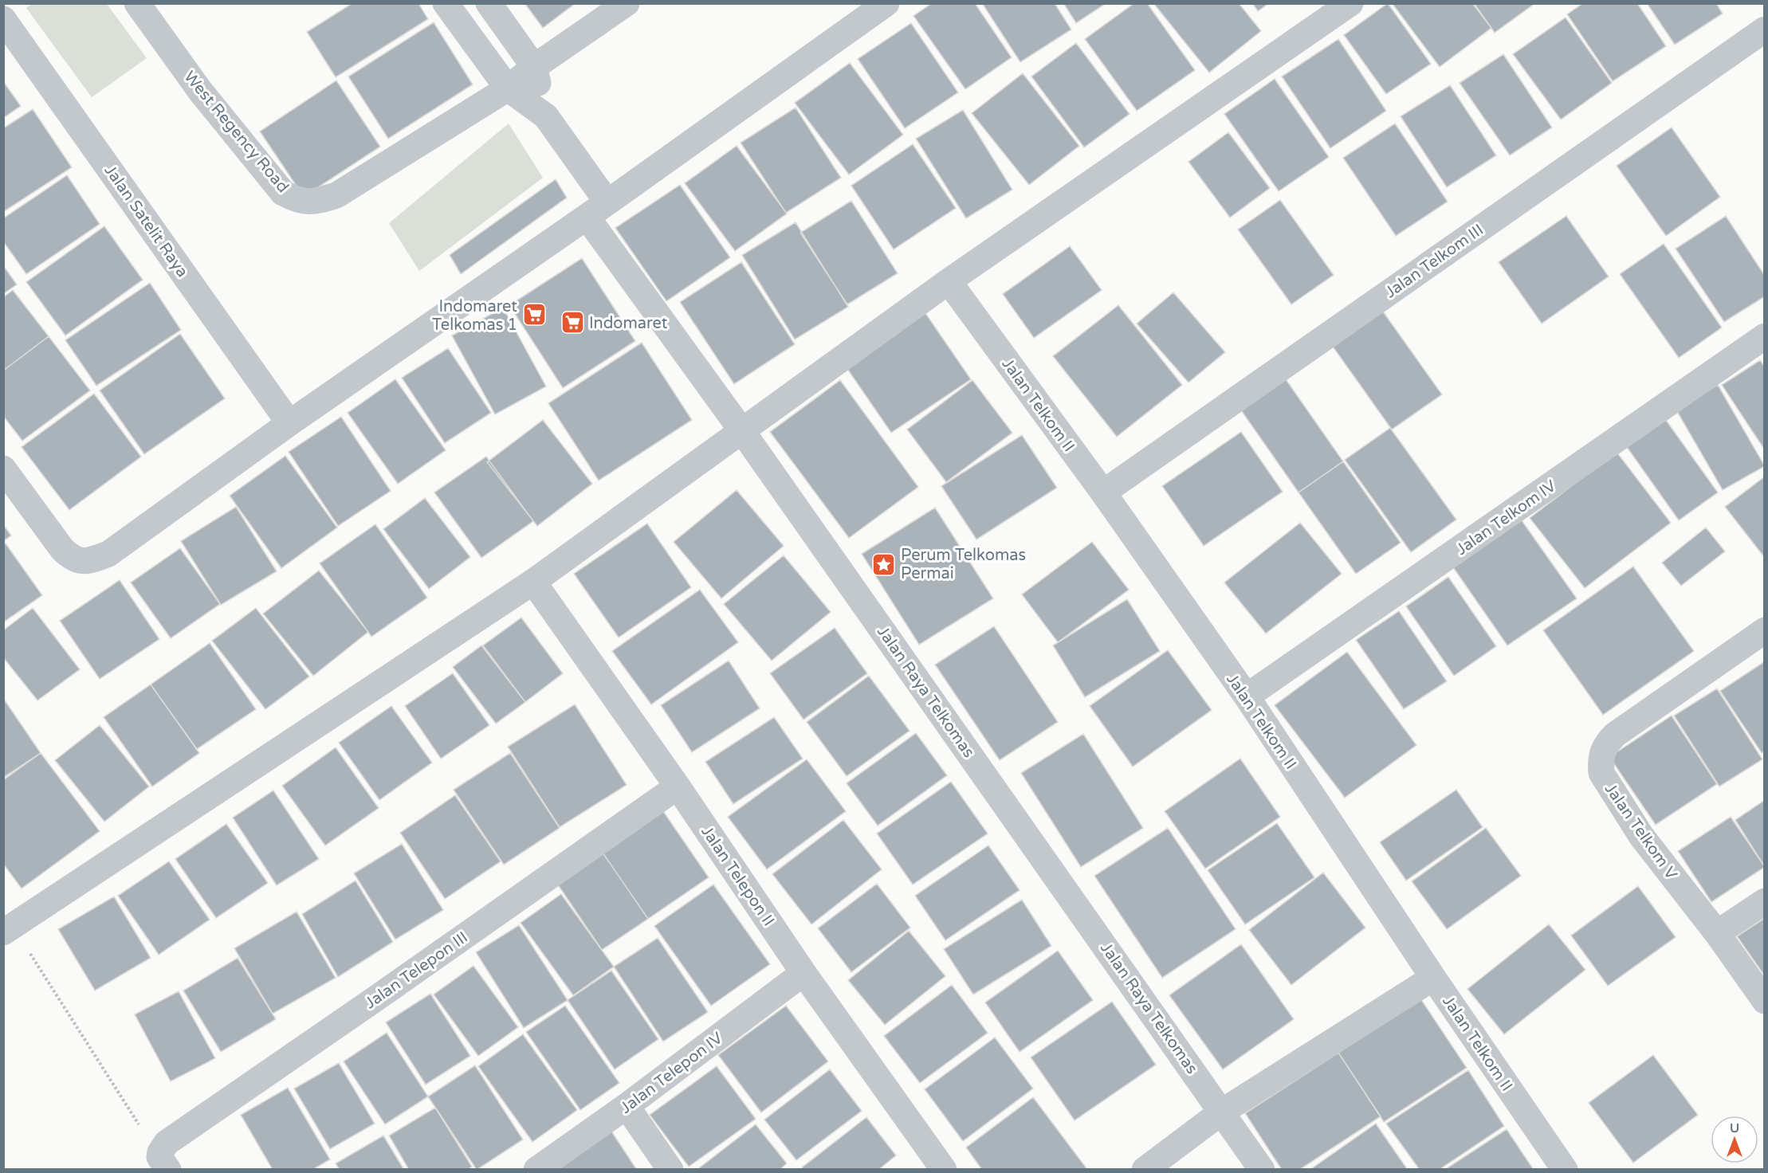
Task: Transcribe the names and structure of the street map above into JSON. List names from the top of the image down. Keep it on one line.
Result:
{"streets":{"street":["West Regency Road","Jalan Satelit Raya","Jalan Telkom III","Jalan Telkom II","Jalan Telkom IV","Jalan Raya Telkomas","Jalan Telkom V","Jalan Telepon II","Jalan Telepon III","Jalan Telepon IV"]},"crossings":[["West Regency Road","Jalan Raya Telkomas"],["Jalan Telkom III","Jalan Telkom II"],["Jalan Telkom II","Jalan Telkom IV"],["Jalan Telepon II","Jalan Telepon III"],["Jalan Telepon II","Jalan Telepon IV"]],"places":{"supermarket":["Indomaret Telkomas 1","Indomaret"],"place":["Perum Telkomas Permai"]},"north":"top"}
